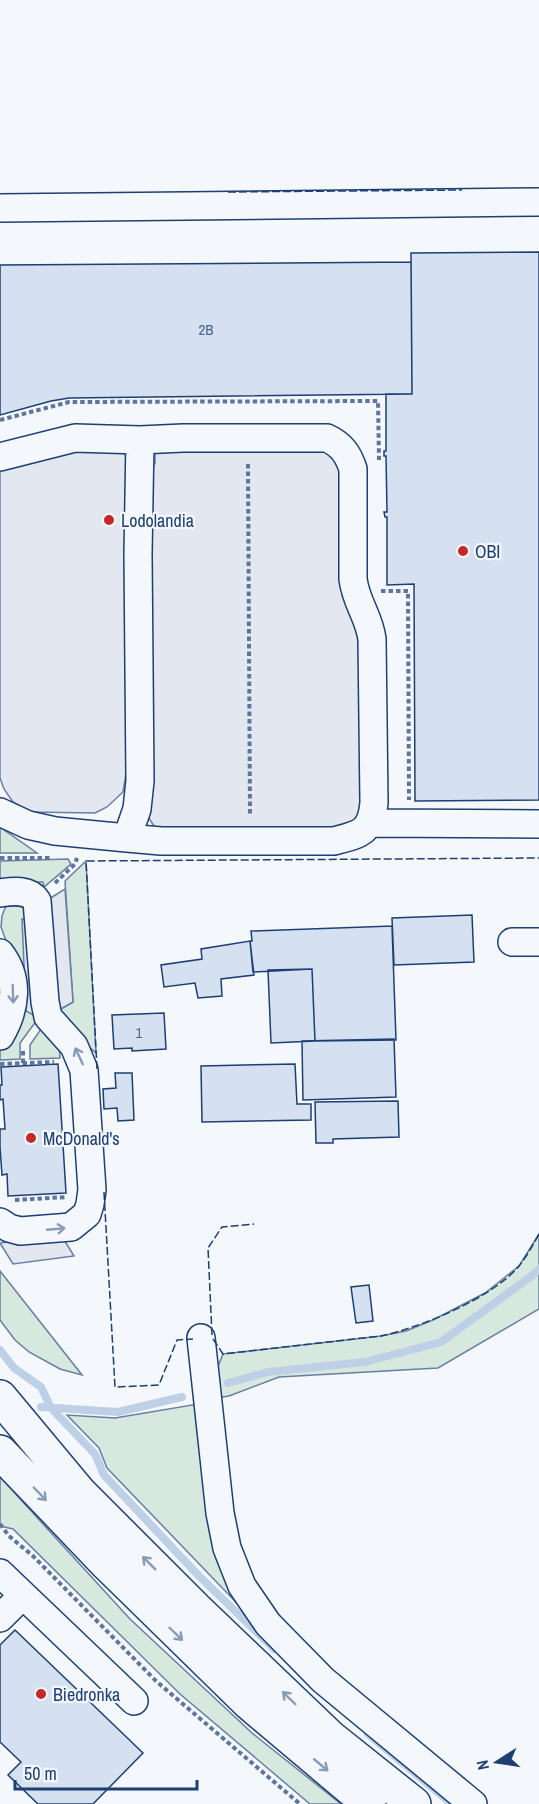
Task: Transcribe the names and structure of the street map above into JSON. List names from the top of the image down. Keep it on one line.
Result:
{"places":["Lodolandia","OBI","McDonald's","Biedronka"],"house_numbers":["2B","1"],"scale_bar":"50 m","north":"left"}
